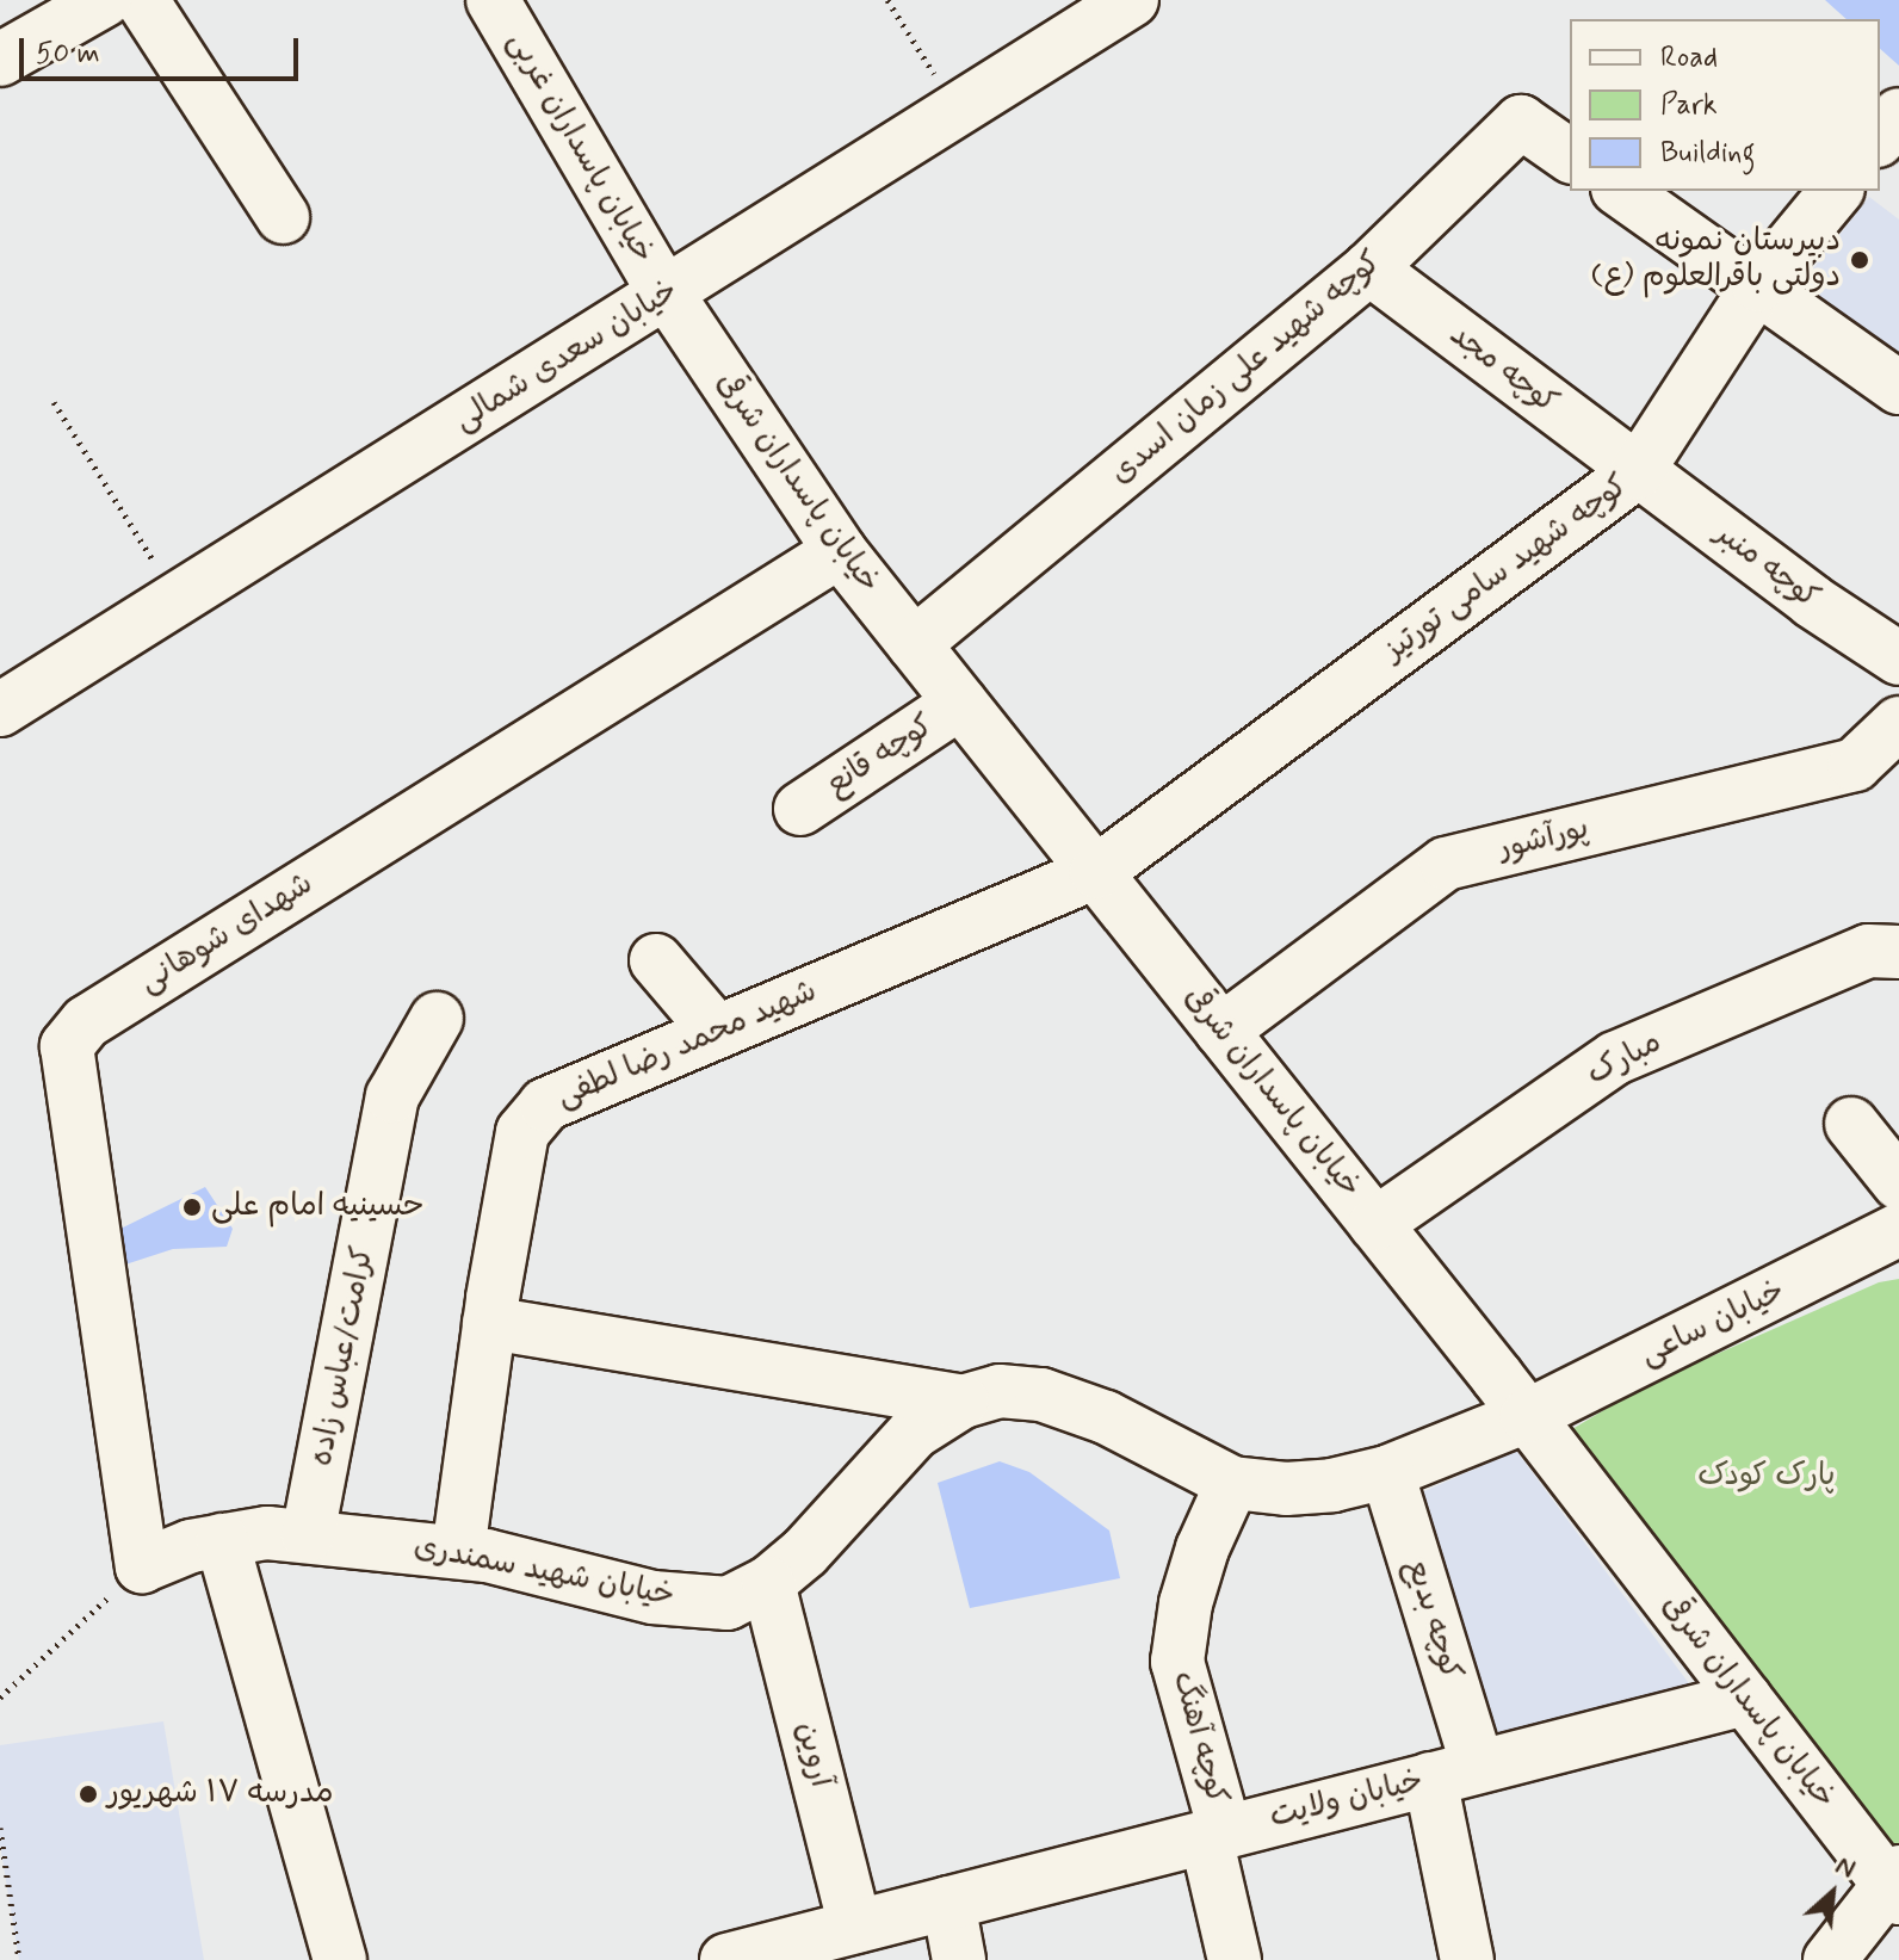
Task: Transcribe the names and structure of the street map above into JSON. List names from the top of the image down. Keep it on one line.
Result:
{"streets":{"street":["خیابان پاسداران غربی","خیابان سعدی شمالی","کوچه شهید علی زمان اسدی","کوچه مجد","خیابان پاسداران شرقی","کوچه منبر","کوچه شهید سامی تورتیز","کوچه قانع","پورآشور","شهدای شوهانی","شهید محمد رضا لطفی","مبارک","خیابان ساعی","کرامت/عباس زاده","خیابان شهید سمندری","کوچه بدیع","کوچه آهنگ","آروین","خیابان ولایت"]},"crossings":[["خیابان پاسداران غربی","خیابان سعدی شمالی"],["خیابان پاسداران غربی","خیابان پاسداران شرقی"],["خیابان سعدی شمالی","خیابان پاسداران شرقی"],["کوچه شهید علی زمان اسدی","کوچه مجد"],["کوچه شهید علی زمان اسدی","خیابان پاسداران شرقی"],["کوچه مجد","کوچه منبر"],["کوچه مجد","کوچه شهید سامی تورتیز"],["خیابان پاسداران شرقی","کوچه شهید سامی تورتیز"],["خیابان پاسداران شرقی","کوچه قانع"],["خیابان پاسداران شرقی","پورآشور"],["خیابان پاسداران شرقی","شهدای شوهانی"],["خیابان پاسداران شرقی","شهید محمد رضا لطفی"],["خیابان پاسداران شرقی","مبارک"],["خیابان پاسداران شرقی","خیابان ساعی"],["خیابان پاسداران شرقی","خیابان شهید سمندری"],["خیابان پاسداران شرقی","خیابان ولایت"],["کوچه منبر","کوچه شهید سامی تورتیز"],["کوچه شهید سامی تورتیز","شهید محمد رضا لطفی"],["شهدای شوهانی","خیابان شهید سمندری"],["شهید محمد رضا لطفی","خیابان شهید سمندری"],["خیابان ساعی","خیابان شهید سمندری"],["کرامت/عباس زاده","خیابان شهید سمندری"],["خیابان شهید سمندری","کوچه بدیع"],["خیابان شهید سمندری","کوچه آهنگ"],["خیابان شهید سمندری","آروین"],["کوچه بدیع","خیابان ولایت"],["کوچه آهنگ","خیابان ولایت"],["آروین","خیابان ولایت"]],"parks":["پارک کودک"],"places":["دبیرستان نمونه دولتی باقرالعلوم (ع)","حسینیه امام علی","مدرسه ۱۷ شهریور"],"legend":["Road","Park","Building"],"scale_bar":"50 m","north":"top right"}
